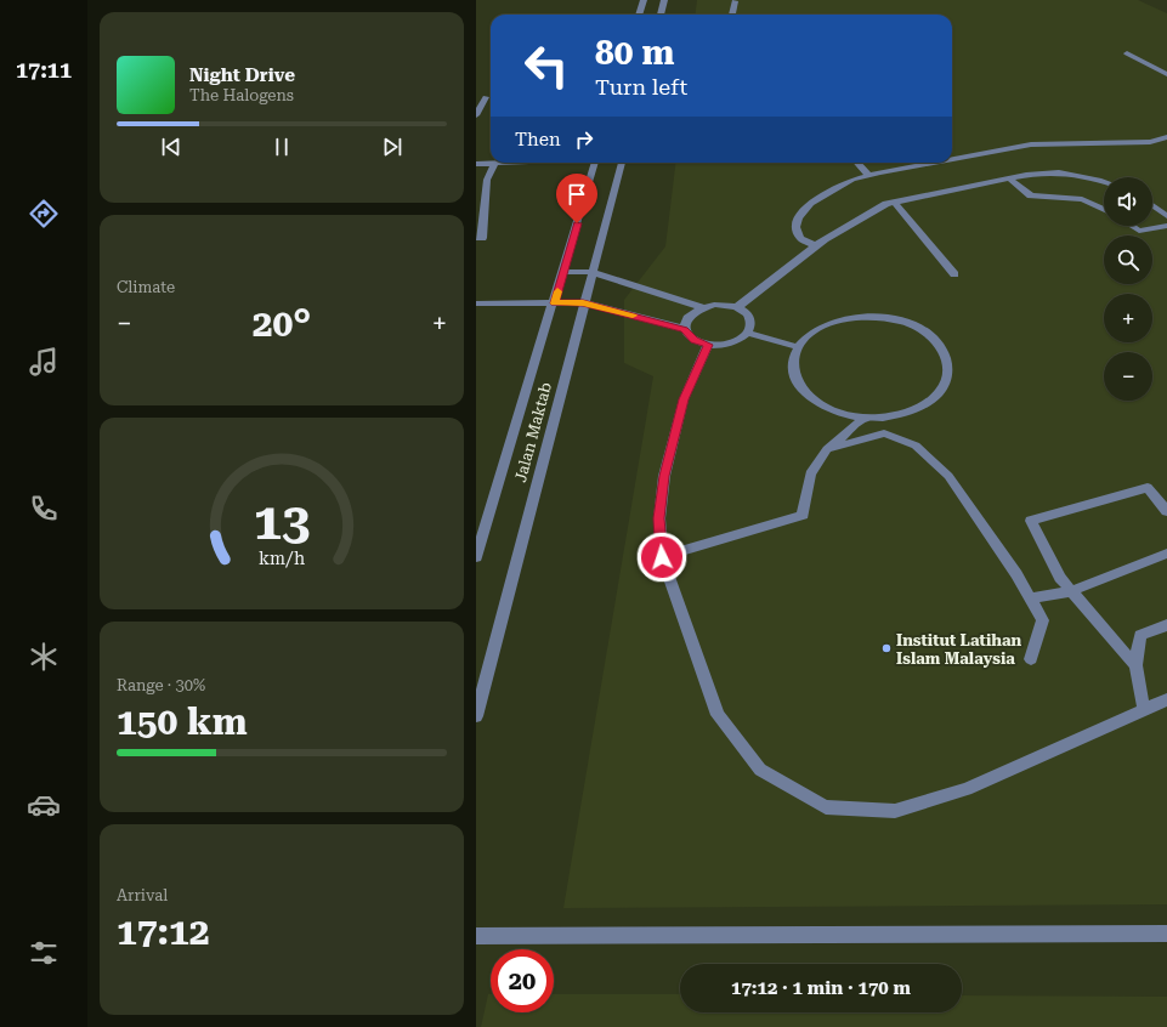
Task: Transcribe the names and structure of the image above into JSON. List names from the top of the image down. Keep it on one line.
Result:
{"streets":{"street":["Jalan Maktab"]},"places":["Institut Latihan Islam Malaysia"],"page":{"tabs":"17:11","turn":["80 m","Turn left"],"song":["Night Drive","The Halogens"],"then":"Then","map_buttons":["+","−"],"tile":["Climate",["Range · 30%","150 km"],["Arrival","17:12"]],"heat":["−","20°","+"],"limit":"20","trip":"17:12 · 1 min · 170 m","gauge":["13","km/h"]}}
